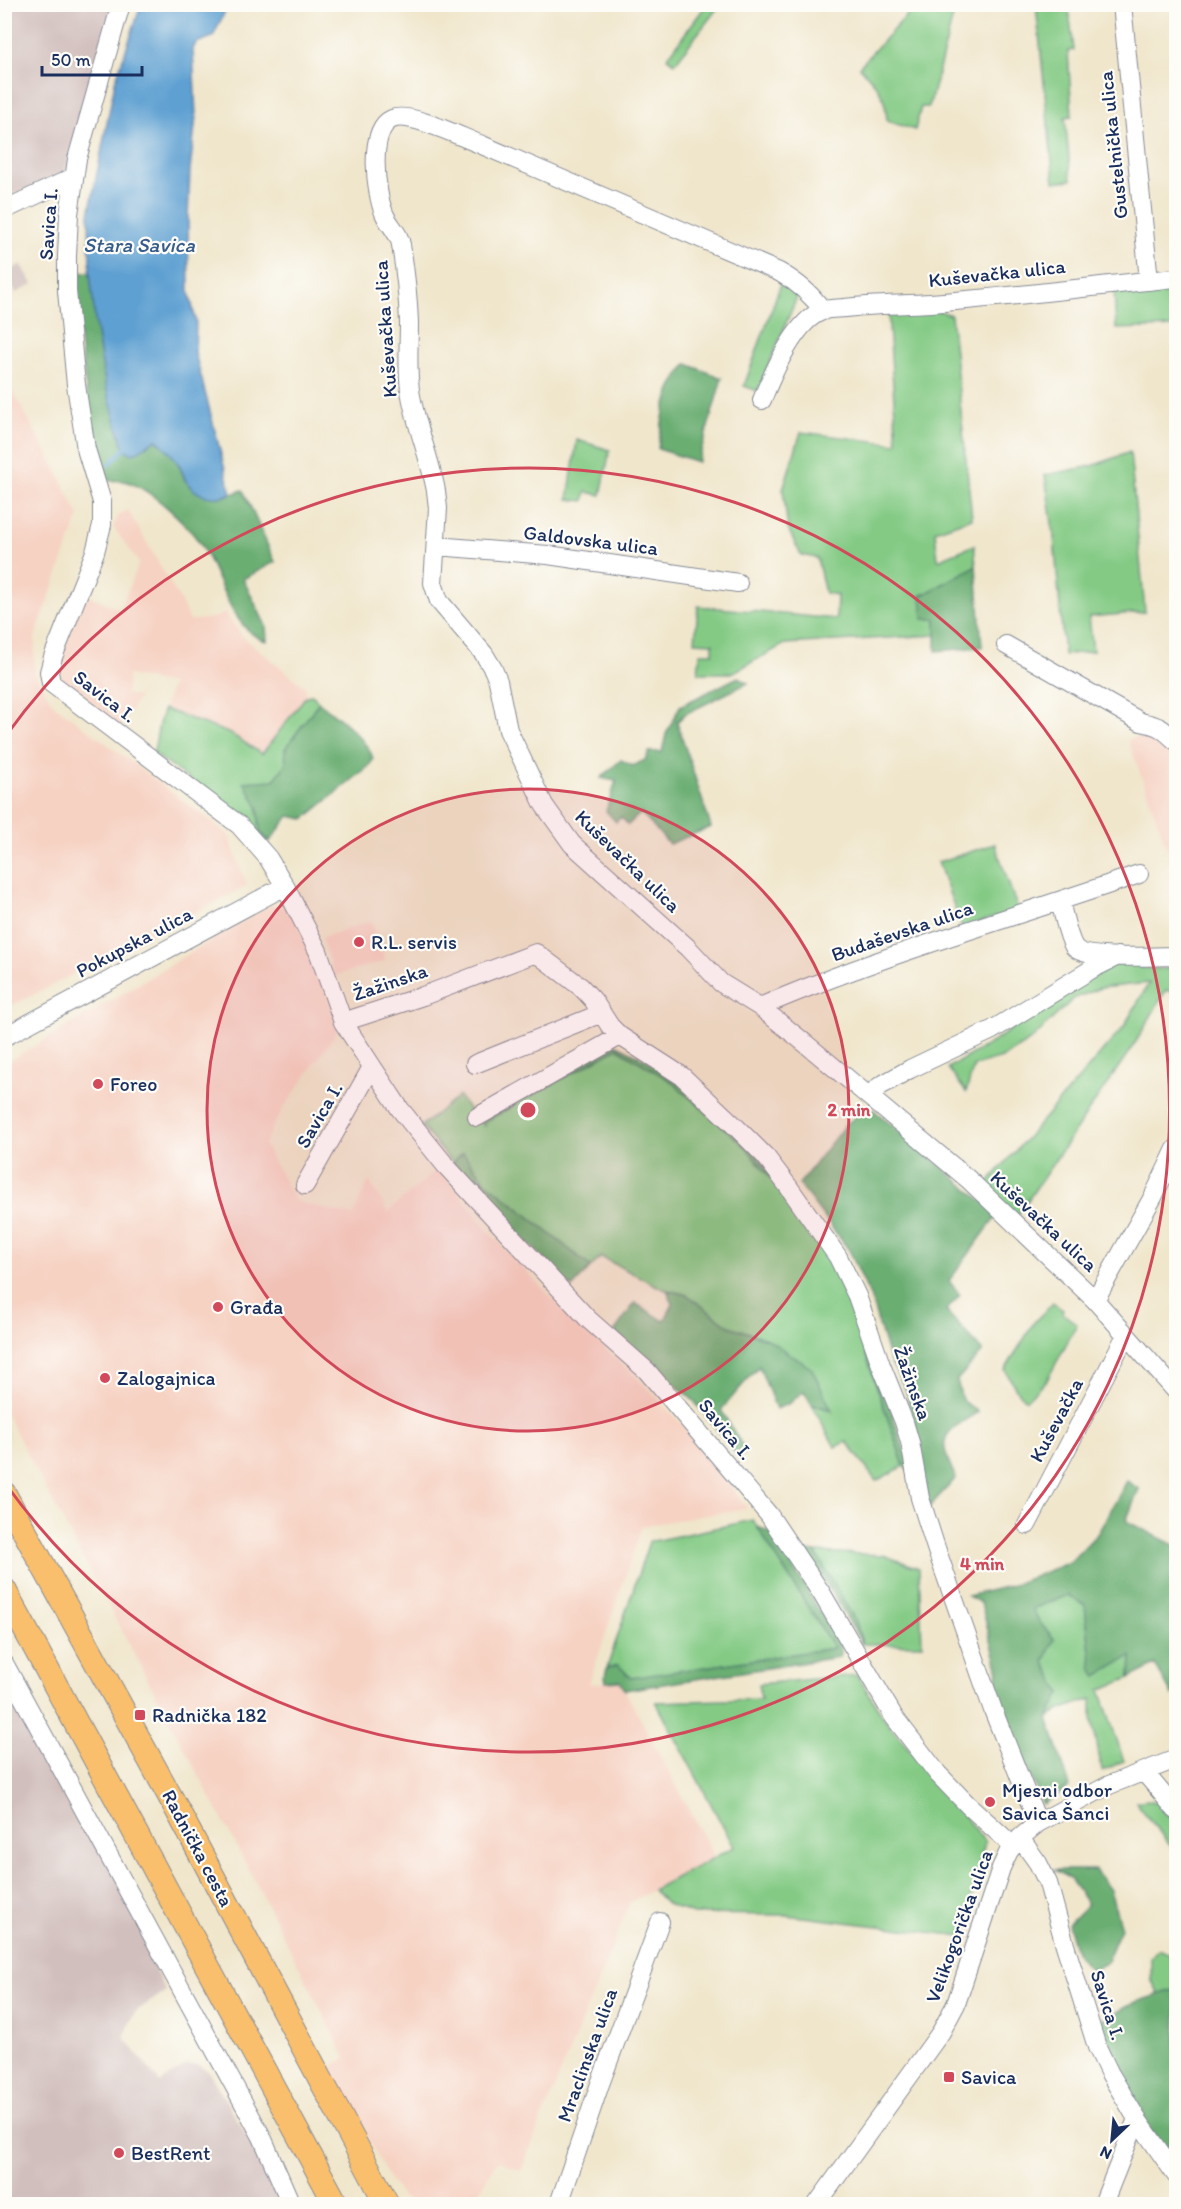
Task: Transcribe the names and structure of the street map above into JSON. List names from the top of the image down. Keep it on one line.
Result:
{"streets":{"main road":["Radnička cesta"],"street":["Gustelnička ulica","Savica I.","Kuševačka ulica","Galdovska ulica","Budaševska ulica","Pokupska ulica","Žažinska","Kuševačka","Velikogorička ulica","Mraclinska ulica"]},"crossings":[["Gustelnička ulica","Kuševačka ulica"],["Savica I.","Pokupska ulica"],["Savica I.","Žažinska"],["Savica I.","Velikogorička ulica"],["Kuševačka ulica","Galdovska ulica"],["Kuševačka ulica","Budaševska ulica"],["Kuševačka ulica","Kuševačka"],["Žažinska","Velikogorička ulica"]],"water":["Stara Savica"],"places":{"other":["R.L. servis","Foreo","Građa","Zalogajnica","Mjesni odbor Savica Šanci","BestRent"],"transit":["Radnička 182","Savica"]},"scale_bar":"50 m","north":"bottom left","rings":["2 min","4 min"]}
